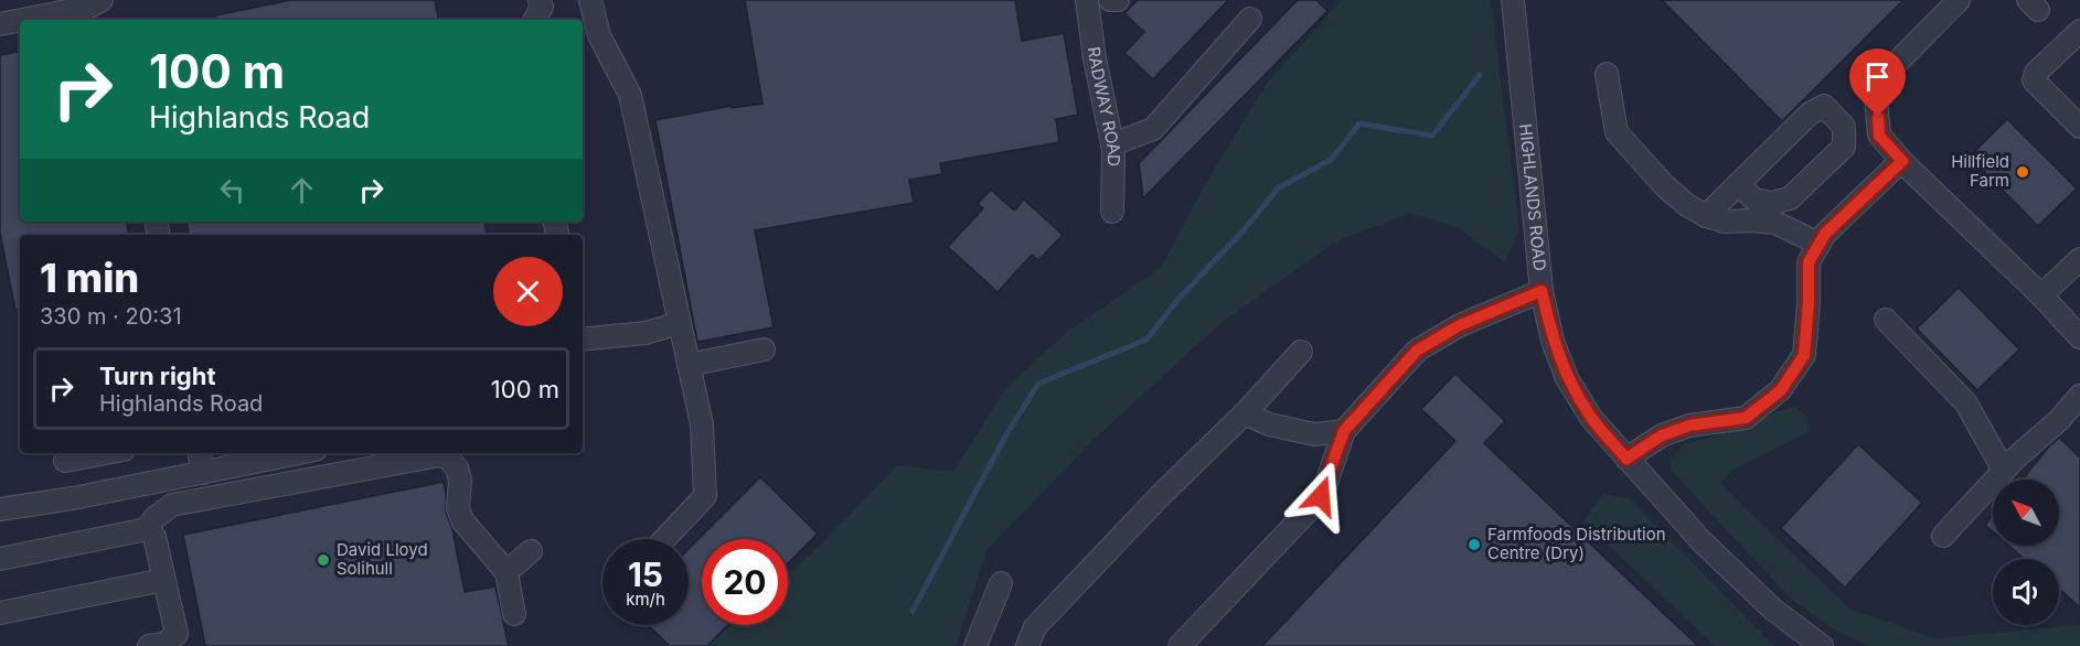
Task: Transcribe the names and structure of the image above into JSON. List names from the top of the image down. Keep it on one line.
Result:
{"streets":{"street":["RADWAY ROAD","HIGHLANDS ROAD"]},"places":["Hillfield Farm","Farmfoods Distribution Centre (Dry)","David Lloyd Solihull"],"north":"top left","page":{"turn":["100 m","Highlands Road"],"heading":["1 min","330 m · 20:31"],"list":[{"name":"Turn right","note":"Highlands Road","value":"100 m"}],"speed":"15 km/h","limit":"20"}}
